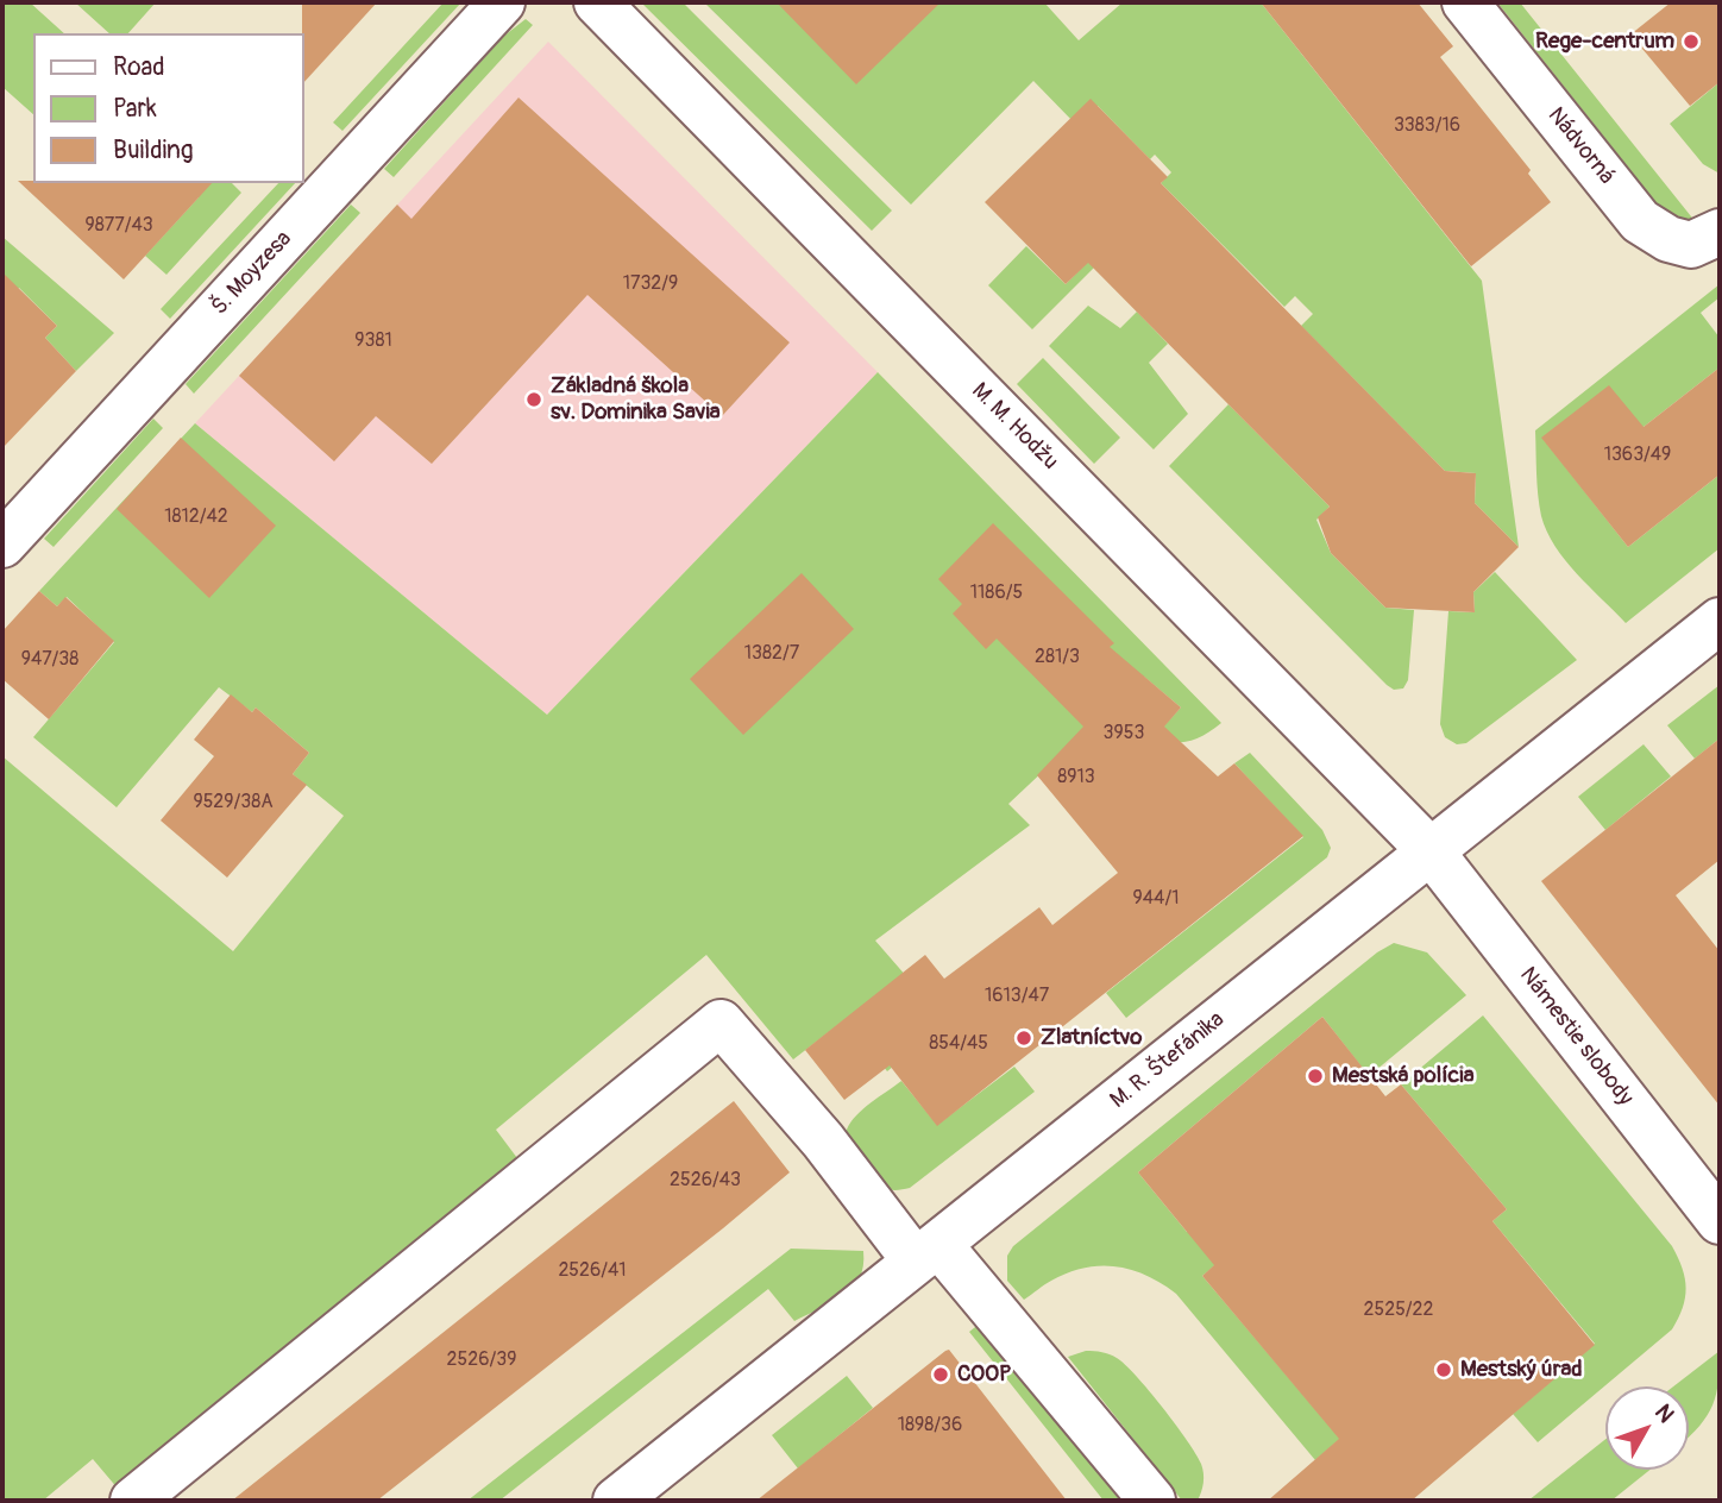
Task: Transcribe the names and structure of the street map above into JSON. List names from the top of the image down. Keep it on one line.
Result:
{"streets":{"street":["Nádvorná","Š. Moyzesa","M. M. Hodžu","Námestie slobody","M. R. Štefánika"]},"crossings":[["M. M. Hodžu","Námestie slobody"],["M. M. Hodžu","M. R. Štefánika"],["Námestie slobody","M. R. Štefánika"]],"places":["Rege-centrum","Základná škola sv. Dominika Savia","Zlatníctvo","Mestská polícia","Mestský úrad","COOP"],"house_numbers":["3383/16","9877/43","1732/9","9381","1363/49","1812/42","1186/5","1382/7","281/3","947/38","3953","8913","9529/38A","944/1","1613/47","854/45","2526/43","2526/41","2525/22","2526/39","1898/36"],"legend":["Road","Park","Building"],"north":"top right"}
